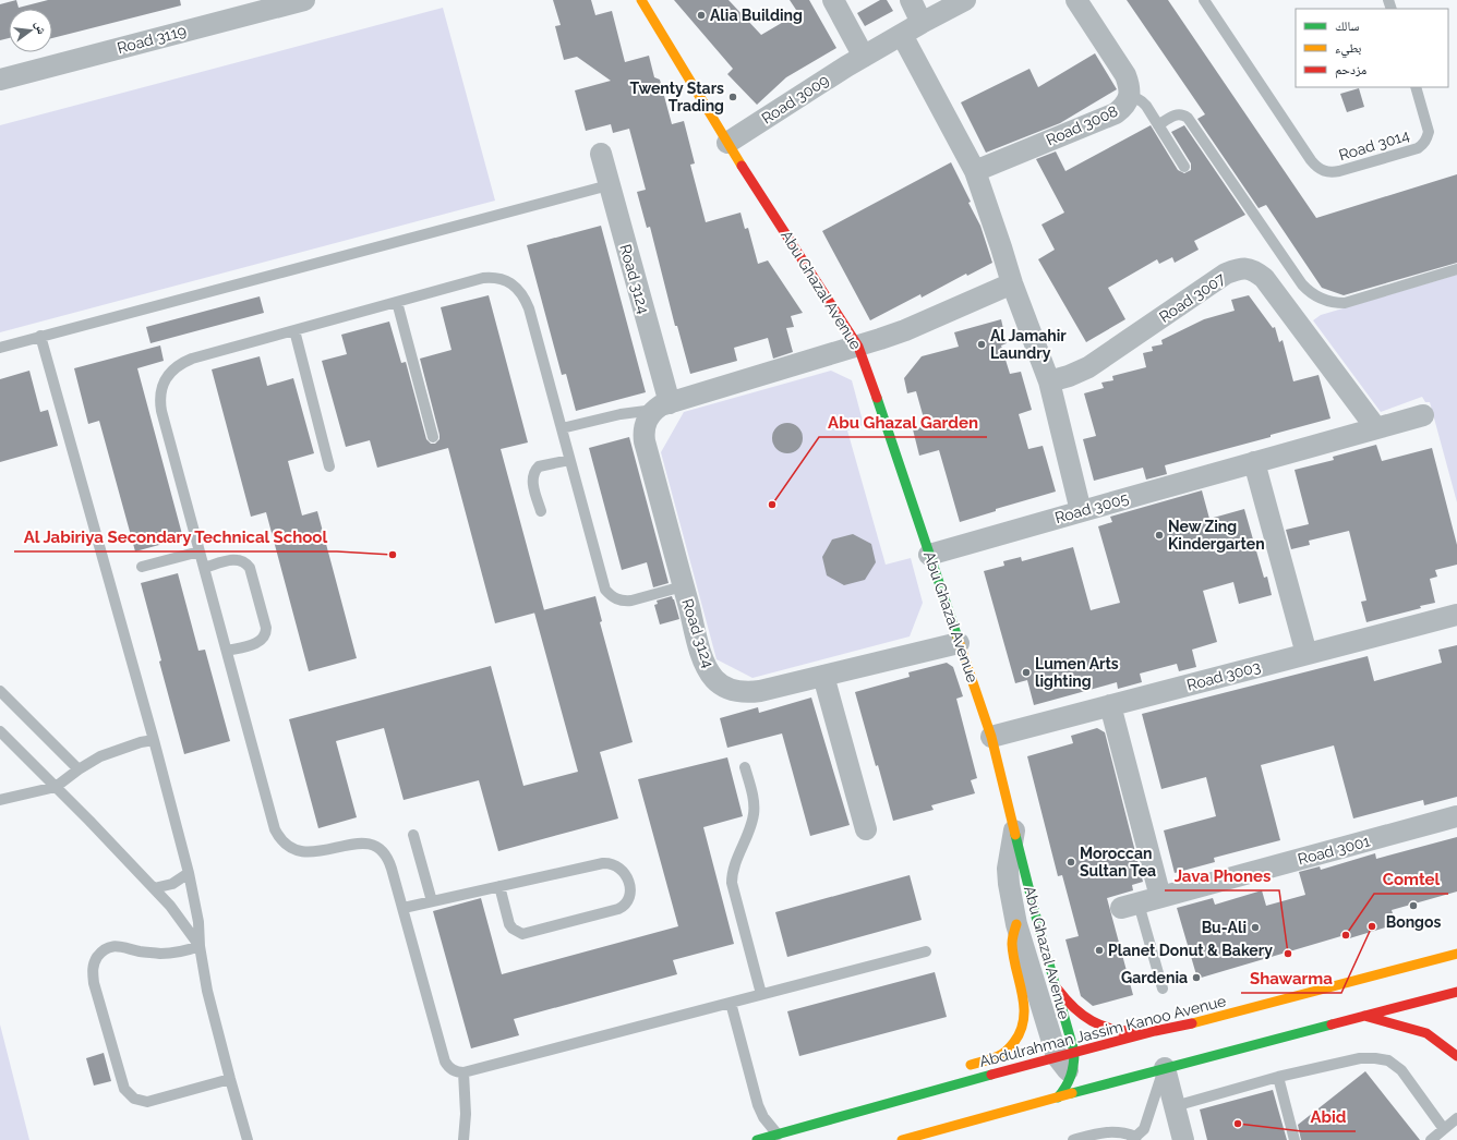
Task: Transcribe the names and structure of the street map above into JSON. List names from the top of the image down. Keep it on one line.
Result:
{"streets":{"main road":["Abu Ghazal Avenue","Abdulrahman Jassim Kanoo Avenue"],"street":["Road 3119","Road 3009","Road 3008","Road 3124","Road 3007","Road 3005","Road 3003","Road 3001"],"lane":["Road 3014"]},"crossings":[["Road 3009","Abu Ghazal Avenue"],["Road 3124","Abu Ghazal Avenue"],["Abu Ghazal Avenue","Road 3005"],["Abu Ghazal Avenue","Road 3003"],["Abu Ghazal Avenue","Abdulrahman Jassim Kanoo Avenue"],["Road 3007","Road 3005"]],"places":["Alia Building","Twenty Stars Trading","Al Jamahir Laundry","Abu Ghazal Garden","New Zing Kindergarten","Al Jabiriya Secondary Technical School","Lumen Arts lighting","Moroccan Sultan Tea","Bongos","Shawarma","Bu-Ali","Comtel","Planet Donut & Bakery","Java Phones","Gardenia","Abid"],"legend":["سالك","بطيء","مزدحم"],"north":"right"}
